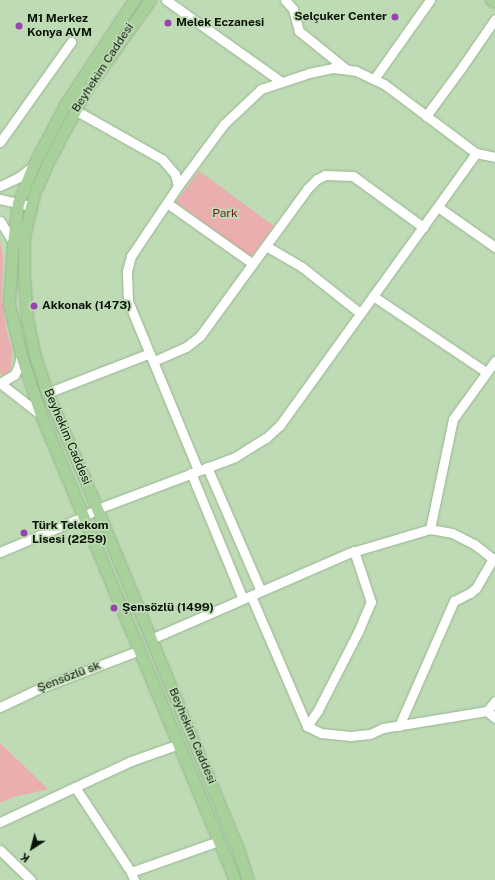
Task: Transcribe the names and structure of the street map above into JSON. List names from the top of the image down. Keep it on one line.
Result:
{"streets":{"main road":["Beyhekim Caddesi"],"street":["Şensözlü sk"]},"crossings":[["Beyhekim Caddesi","Şensözlü sk"]],"parks":["Park"],"places":["Selçuker Center","Melek Eczanesi","M1 Merkez Konya AVM","Akkonak (1473)","Türk Telekom Lisesi (2259)","Şensözlü (1499)"],"north":"bottom left"}
